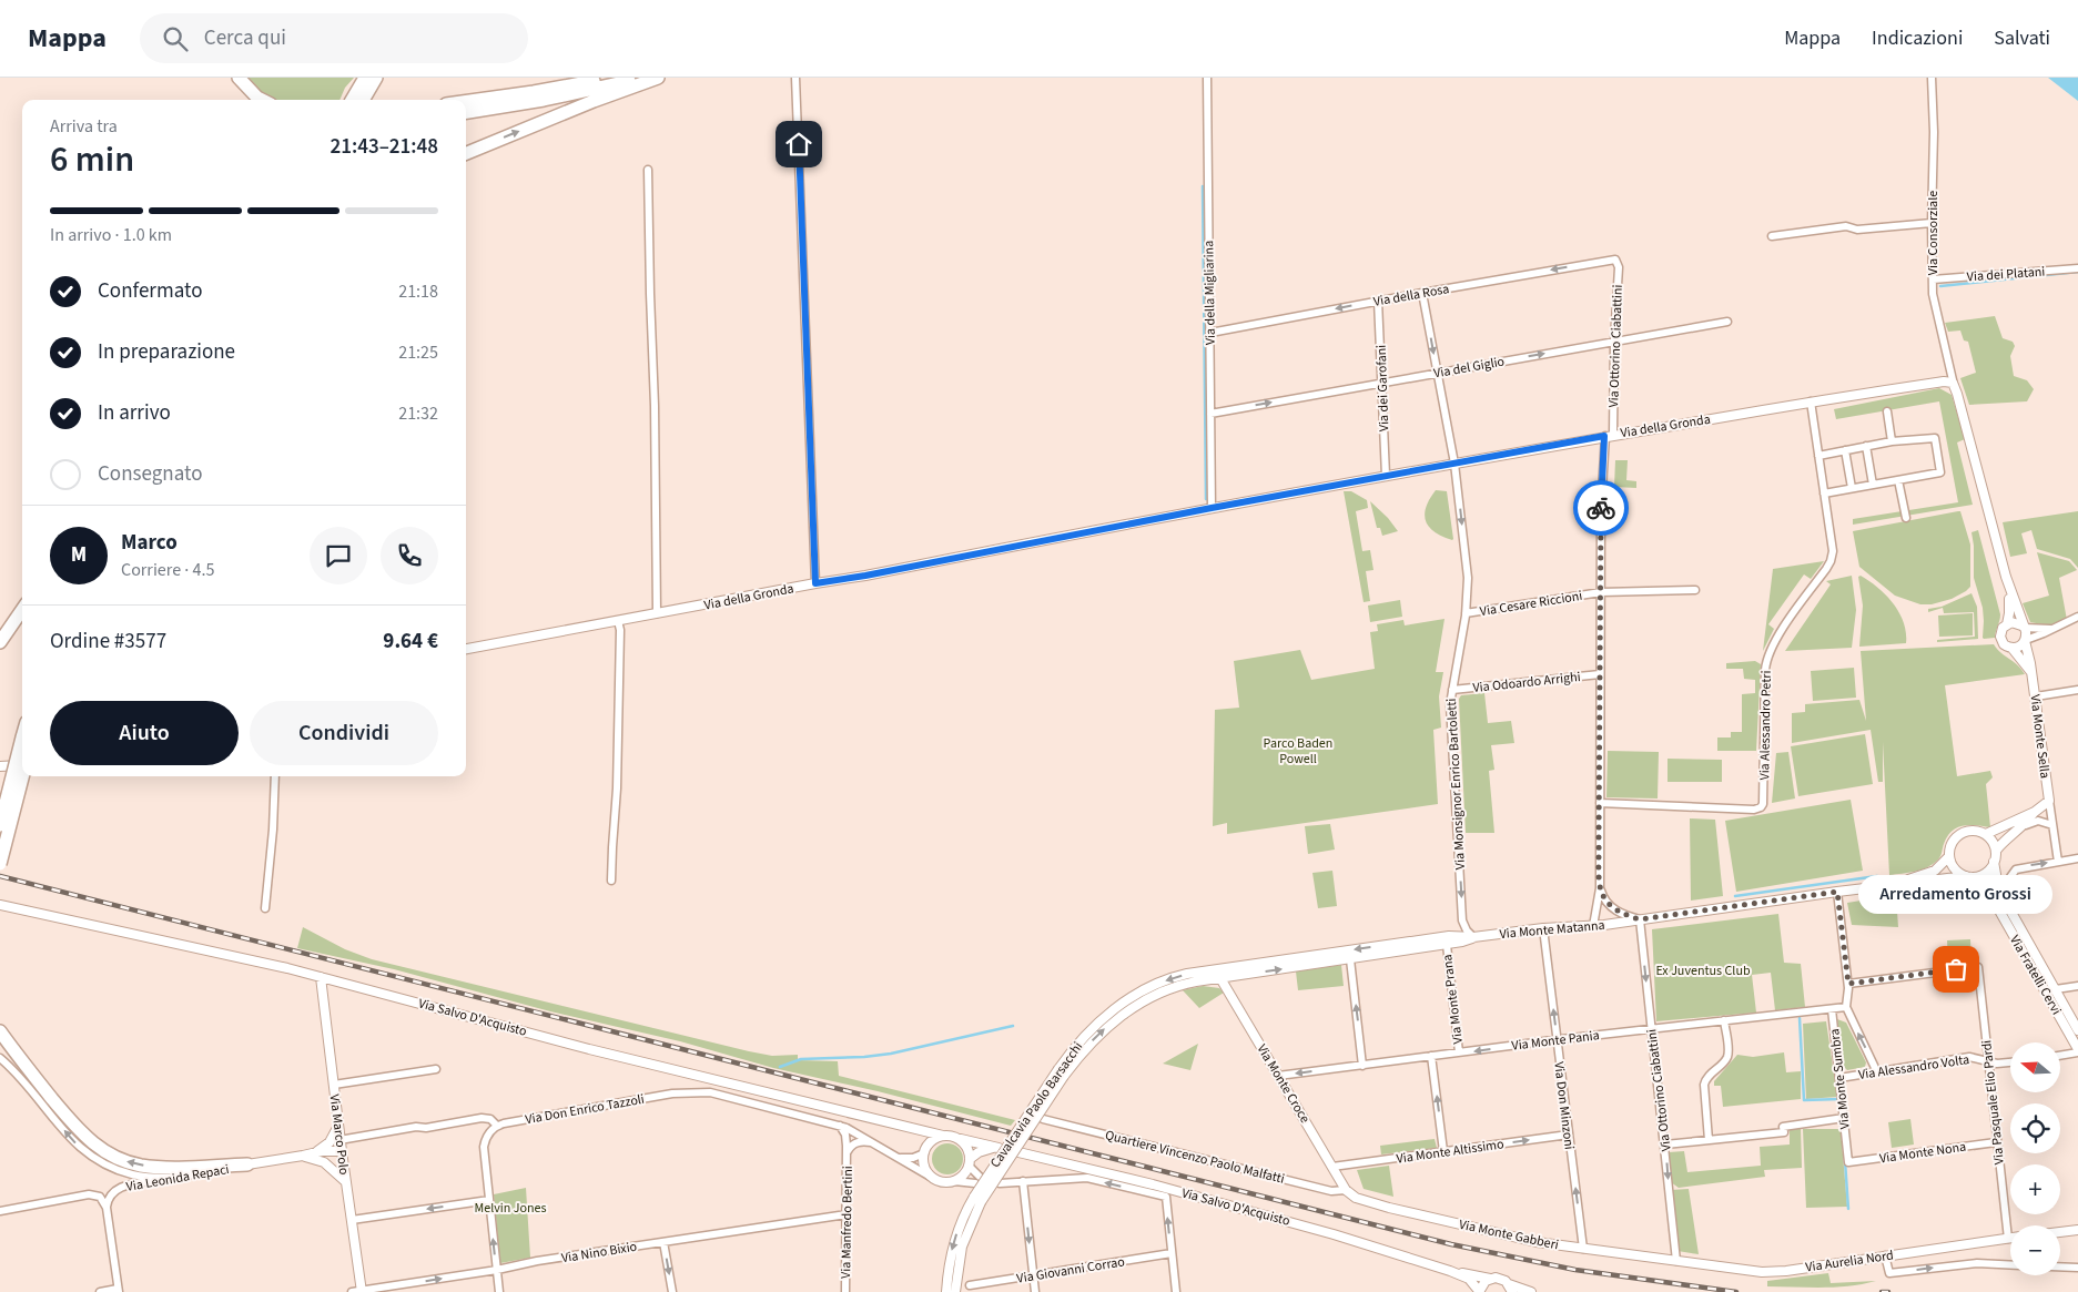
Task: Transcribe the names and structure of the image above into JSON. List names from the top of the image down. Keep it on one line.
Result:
{"streets":{"street":["Via Consorziale","Via dei Platani","Via della Migliarina","Via della Rosa","Via Ottorino Ciabattini","Via del Giglio","Via dei Garofani","Via della Gronda","Via Cesare Riccioni","Via Odoardo Arrighi","Via Alessandro Petri","Via Monte Sella","Via Monsignor Enrico Bartoletti","Via Monte Matanna","Via Fratelli Cervi","Via Monte Prana","Via Salvo D'Acquisto","Via Monte Pania","Via Alessandro Volta","Via Monte Sumbra","Via Monte Croce","Via Pasquale Elio Pardi","Cavalcavia Paolo Barsacchi","Via Don Minzoni","Via Don Enrico Tazzoli","Via Marco Polo","Via Monte Altissimo","Via Monte Nona","Quartiere Vincenzo Paolo Malfatti","Via Leonida Repaci","Via Manfredo Bertini","Via Monte Gabberi","Via Nino Bixio","Via Aurelia Nord","Via Giovanni Corrao"]},"crossings":[["Via Consorziale","Via dei Platani"],["Via Consorziale","Via della Gronda"],["Via della Migliarina","Via della Rosa"],["Via della Migliarina","Via del Giglio"],["Via della Migliarina","Via della Gronda"],["Via della Rosa","Via Ottorino Ciabattini"],["Via della Rosa","Via dei Garofani"],["Via della Rosa","Via Monsignor Enrico Bartoletti"],["Via Ottorino Ciabattini","Via del Giglio"],["Via Ottorino Ciabattini","Via della Gronda"],["Via Ottorino Ciabattini","Via Cesare Riccioni"],["Via Ottorino Ciabattini","Via Odoardo Arrighi"],["Via Ottorino Ciabattini","Via Alessandro Petri"],["Via Ottorino Ciabattini","Via Monte Matanna"],["Via Ottorino Ciabattini","Via Monte Pania"],["Via Ottorino Ciabattini","Via Monte Gabberi"],["Via Ottorino Ciabattini","Via Aurelia Nord"],["Via del Giglio","Via dei Garofani"],["Via del Giglio","Via Monsignor Enrico Bartoletti"],["Via dei Garofani","Via della Gronda"],["Via della Gronda","Via Alessandro Petri"],["Via della Gronda","Via Monsignor Enrico Bartoletti"],["Via Cesare Riccioni","Via Monsignor Enrico Bartoletti"],["Via Odoardo Arrighi","Via Monsignor Enrico Bartoletti"],["Via Monte Matanna","Via Fratelli Cervi"],["Via Monte Matanna","Via Monte Prana"],["Via Monte Matanna","Via Monte Croce"],["Via Monte Matanna","Cavalcavia Paolo Barsacchi"],["Via Monte Matanna","Via Don Minzoni"],["Via Monte Prana","Via Monte Pania"],["Via Salvo D'Acquisto","Via Don Enrico Tazzoli"],["Via Salvo D'Acquisto","Via Marco Polo"],["Via Monte Pania","Via Monte Sumbra"],["Via Monte Pania","Via Monte Croce"],["Via Monte Pania","Via Don Minzoni"],["Via Alessandro Volta","Via Monte Sumbra"],["Via Alessandro Volta","Via Pasquale Elio Pardi"],["Via Monte Sumbra","Via Monte Nona"],["Via Monte Croce","Cavalcavia Paolo Barsacchi"],["Via Monte Croce","Via Monte Altissimo"],["Via Monte Croce","Quartiere Vincenzo Paolo Malfatti"],["Via Monte Croce","Via Monte Gabberi"],["Via Pasquale Elio Pardi","Via Monte Nona"],["Via Pasquale Elio Pardi","Via Aurelia Nord"],["Via Don Minzoni","Via Monte Altissimo"],["Via Don Minzoni","Via Monte Gabberi"],["Via Don Enrico Tazzoli","Via Manfredo Bertini"],["Via Marco Polo","Via Leonida Repaci"],["Via Marco Polo","Via Nino Bixio"],["Quartiere Vincenzo Paolo Malfatti","Via Monte Gabberi"],["Via Manfredo Bertini","Via Nino Bixio"],["Via Monte Gabberi","Via Aurelia Nord"]],"one_way":["Via della Rosa","Via del Giglio","Via Monsignor Enrico Bartoletti","Via Don Minzoni","Via Monte Altissimo"],"parks":["Parco Baden Powell","Ex Juventus Club","Melvin Jones"],"places":["Arredamento Grossi"],"north":"left","page":{"header":"Mappa","search":"Cerca qui","nav":["Mappa","Indicazioni","Salvati"],"heading":["6 min","Arriva tra","21:43–21:48"],"panel":["Marco","Corriere · 4.5","Ordine #3577","9.64 €"],"bar":"In arrivo · 1.0 km","list":[["Confermato","21:18"],["In preparazione","21:25"],["In arrivo","21:32"],"Consegnato"],"round":"M","buttons":["Aiuto","Condividi"],"bubble":"Arredamento Grossi","map_buttons":["+","−"]}}
